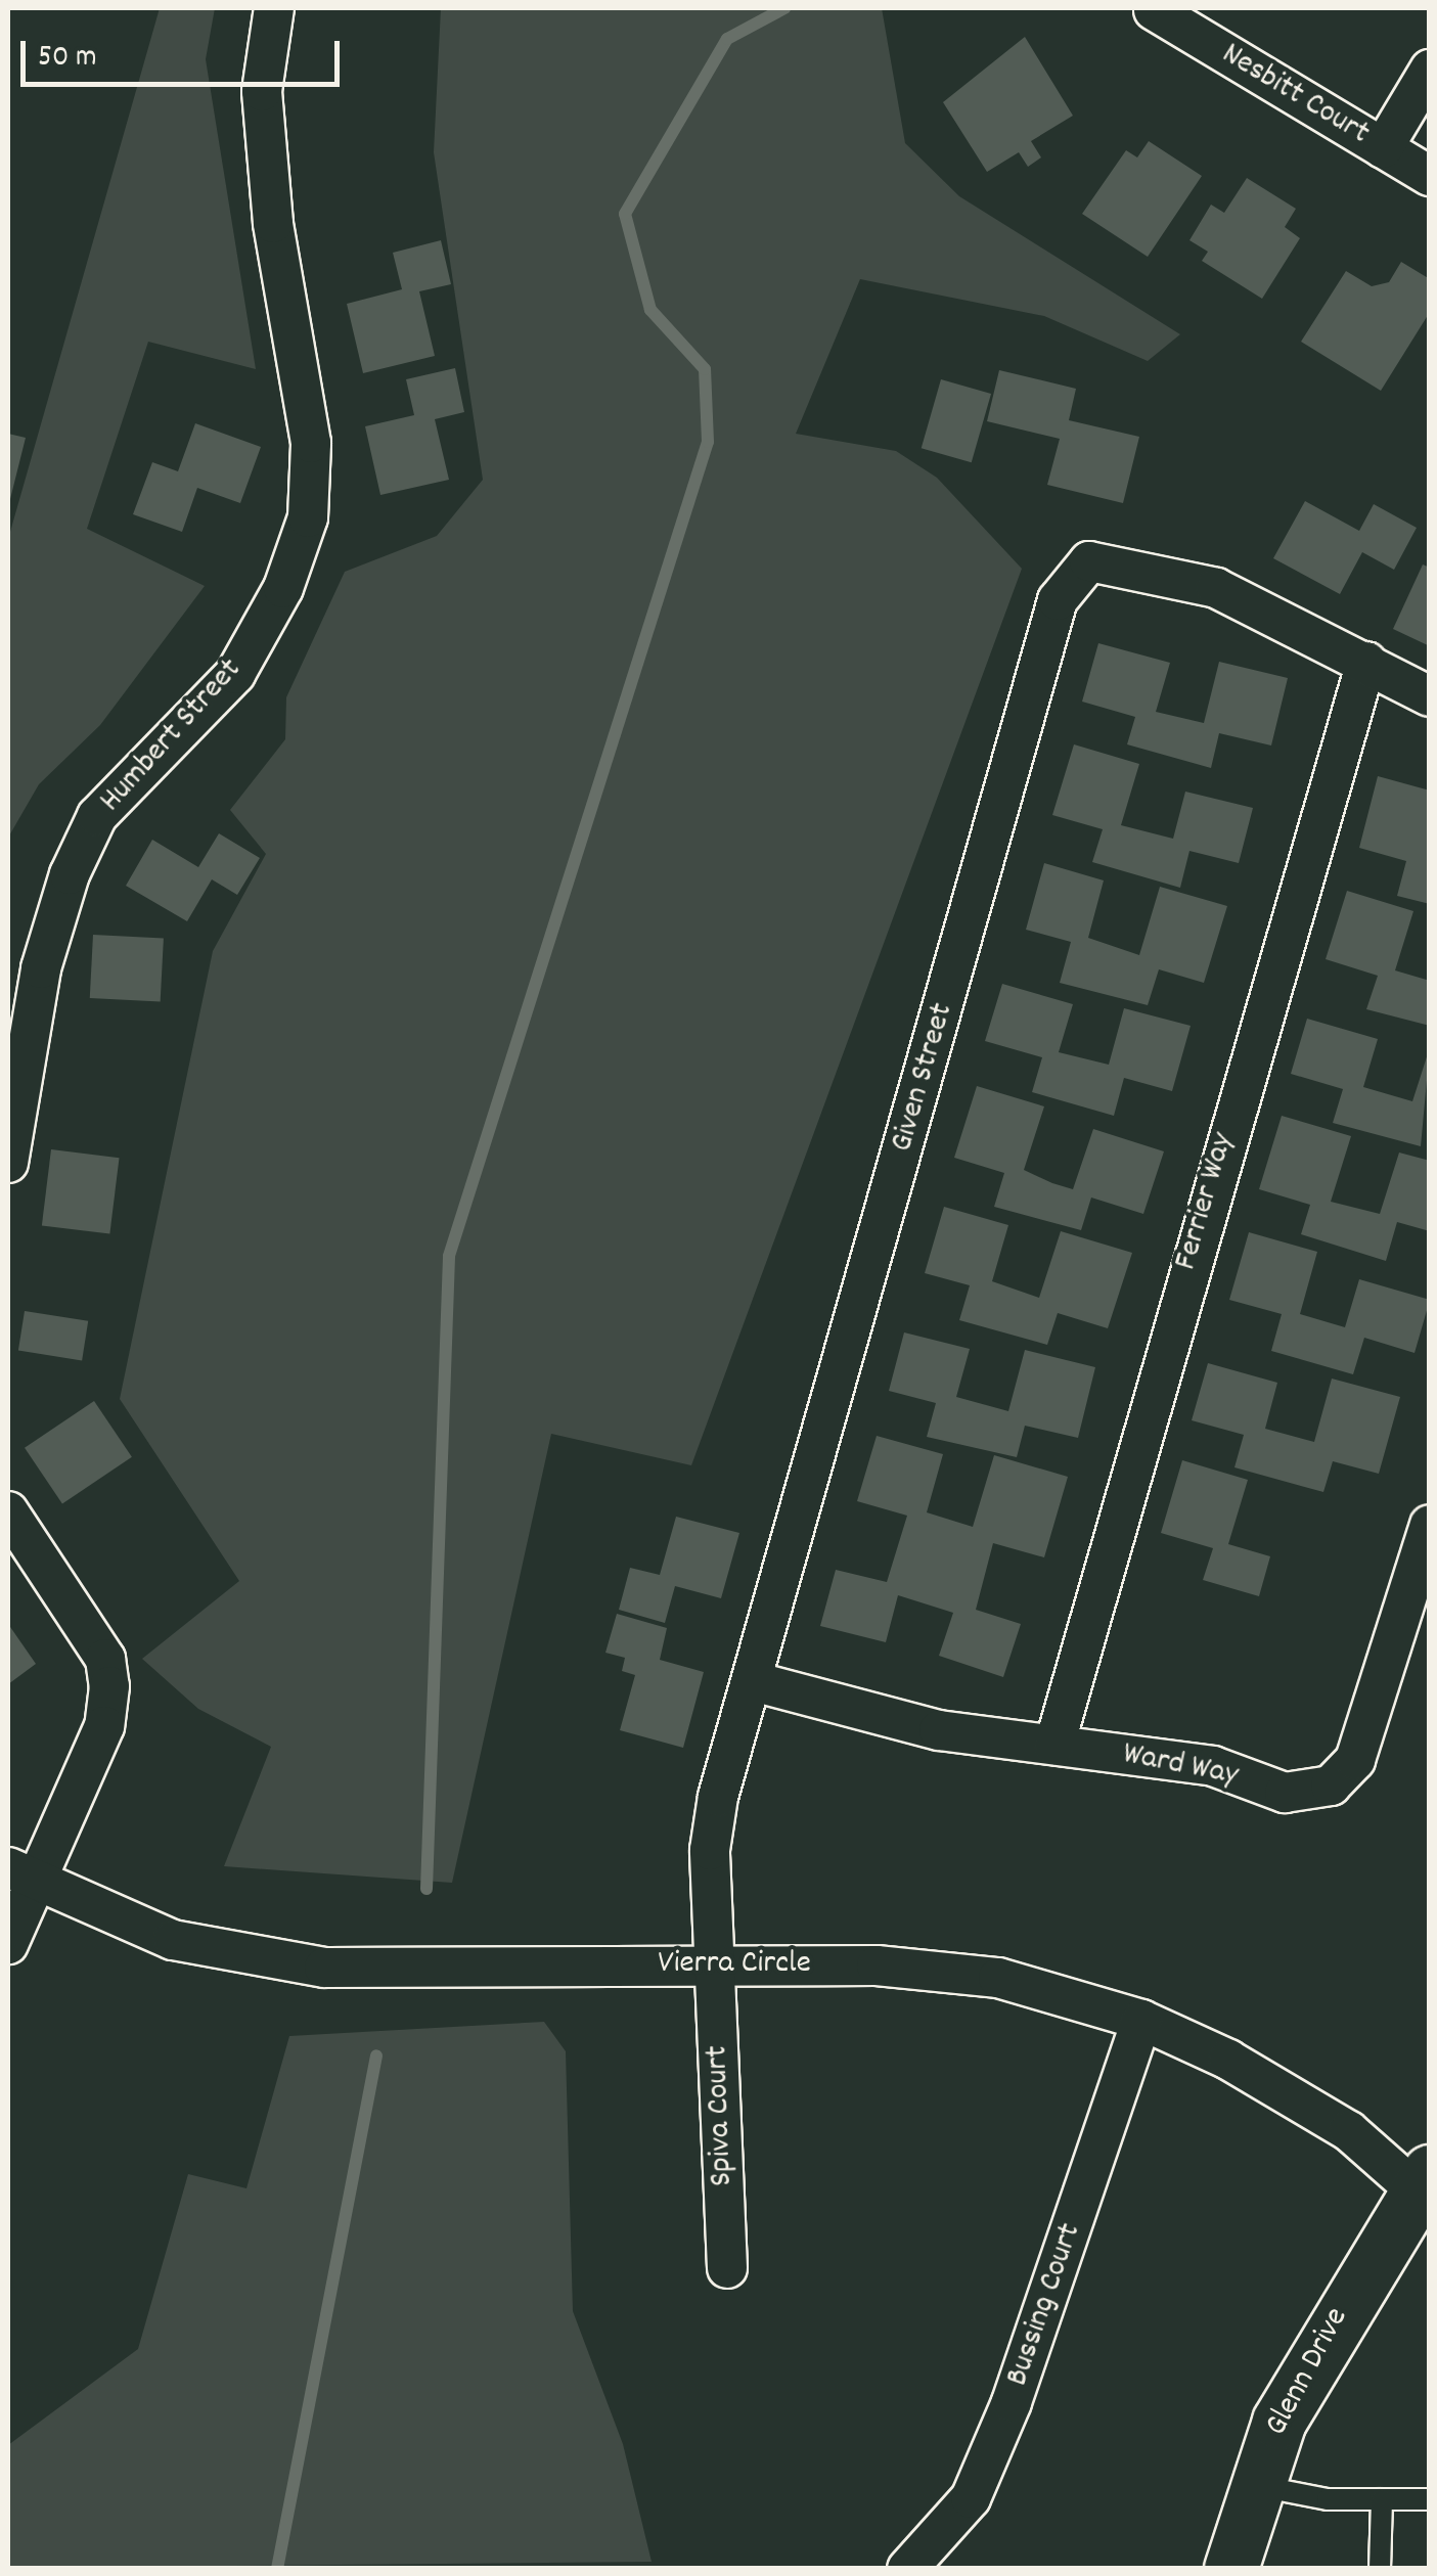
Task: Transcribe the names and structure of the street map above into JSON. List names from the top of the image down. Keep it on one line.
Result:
{"streets":{"street":["Nesbitt Court","Humbert Street","Given Street","Ferrier Way","Ward Way","Vierra Circle","Spiva Court","Bussing Court","Glenn Drive"]},"crossings":[["Given Street","Ferrier Way"],["Given Street","Ward Way"],["Given Street","Vierra Circle"],["Given Street","Spiva Court"],["Ferrier Way","Ward Way"],["Vierra Circle","Spiva Court"],["Vierra Circle","Bussing Court"],["Vierra Circle","Glenn Drive"]],"scale_bar":"50 m"}
